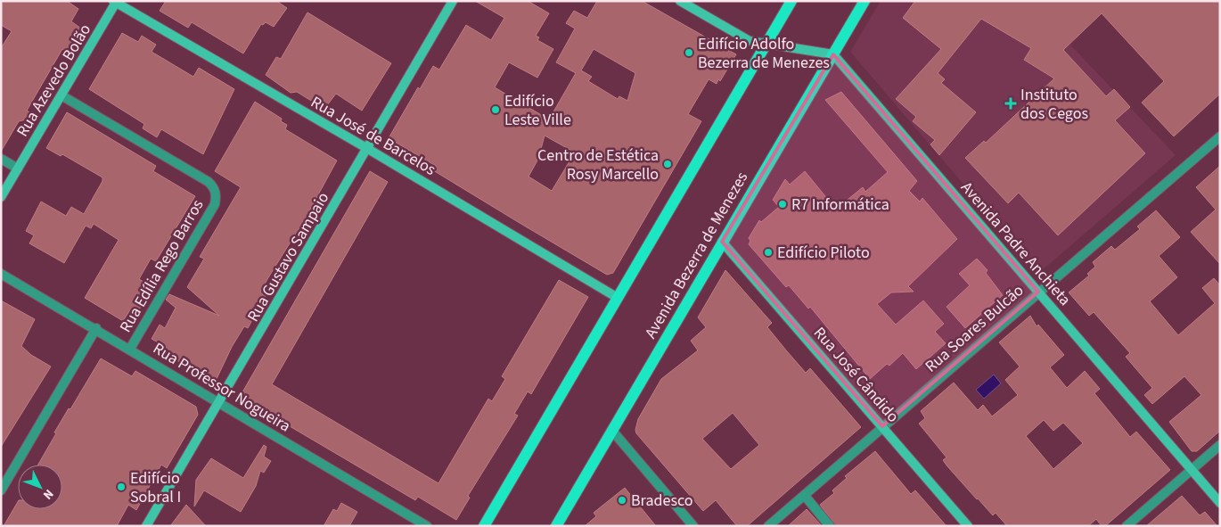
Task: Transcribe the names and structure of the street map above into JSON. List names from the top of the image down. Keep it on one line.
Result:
{"streets":{"main road":["Avenida Bezerra de Menezes"],"street":["Rua Azevedo Bolão","Rua José de Barcelos","Avenida Padre Anchieta","Rua Gustavo Sampaio","Rua Edília Rego Barros","Rua Soares Bulcão","Rua José Cândido","Rua Professor Nogueira"]},"crossings":[["Rua Azevedo Bolão","Rua José de Barcelos"],["Rua Azevedo Bolão","Rua Edília Rego Barros"],["Rua José de Barcelos","Rua Gustavo Sampaio"],["Avenida Padre Anchieta","Avenida Bezerra de Menezes"],["Avenida Padre Anchieta","Rua Soares Bulcão"],["Avenida Bezerra de Menezes","Rua José Cândido"],["Rua Gustavo Sampaio","Rua Professor Nogueira"],["Rua Edília Rego Barros","Rua Professor Nogueira"],["Rua Soares Bulcão","Rua José Cândido"]],"places":{"other":["Edifício Adolfo Bezerra de Menezes","Edifício Leste Ville","Centro de Estética Rosy Marcello","R7 Informática","Edifício Piloto","Edifício Sobral I","Bradesco"],"health":["Instituto dos Cegos"]},"north":"bottom right"}
